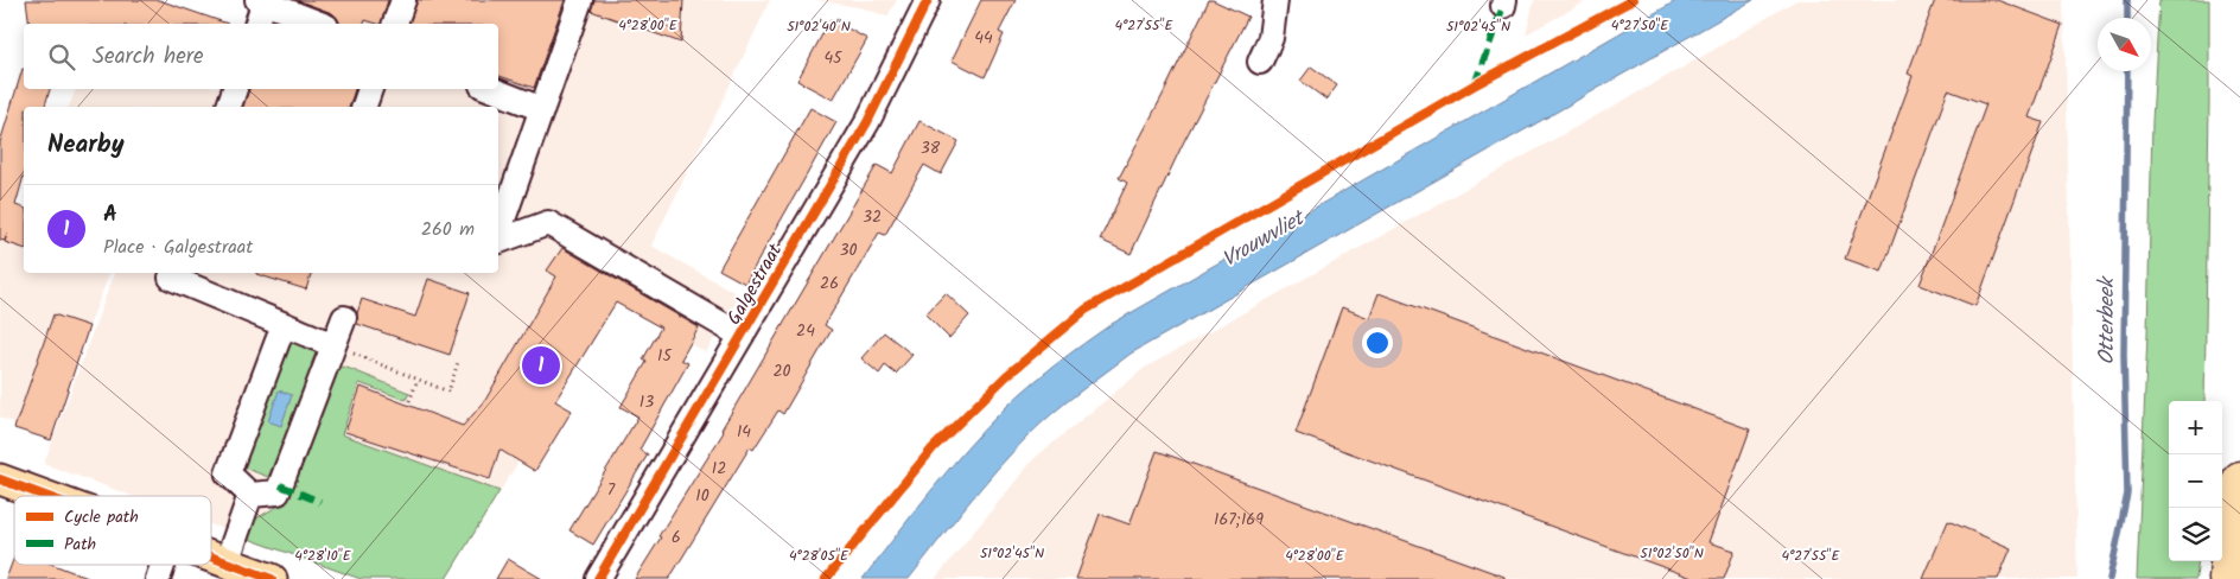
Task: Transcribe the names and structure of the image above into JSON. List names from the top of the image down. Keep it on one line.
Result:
{"streets":{"street":["Galgestraat"]},"water":["Vrouwvliet","Otterbeek"],"house_numbers":["44","45","38","32","30","26","24","15","20","13","14","12","7","10","167;169","6"],"legend":["Cycle path","Path"],"north":"bottom right","page":{"search":"Search here","heading":"Nearby","list":[{"mark":"1","name":"A","note":"Place · Galgestraat","value":"260 m"}],"pins":"1","map_buttons":["+","−"]},"coordinates":["4°27'50\"E","4°28'00\"E","4°27'55\"E","51°02'40\"N","51°02'45\"N","51°02'50\"N","4°28'10\"E","4°28'05\"E"]}
